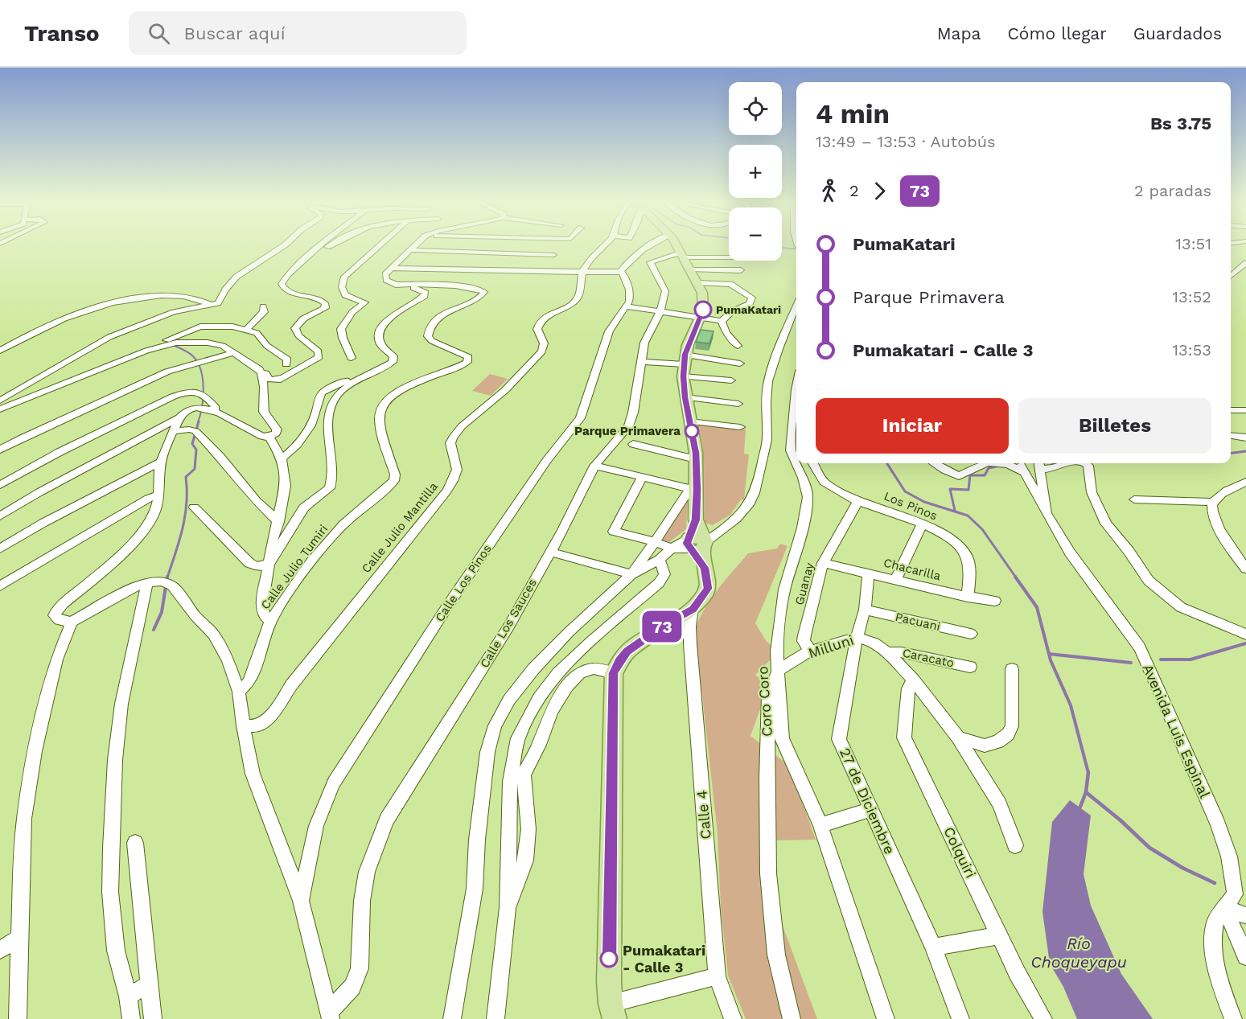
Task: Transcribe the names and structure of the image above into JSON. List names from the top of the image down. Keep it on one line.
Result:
{"streets":{"street":["Los Pinos","Calle Julio Mantilla","Calle Julio Tumiri","Chacarilla","Calle Los Pinos","Guanay","Pacuani","Calle Los Sauces","Milluni","Caracato","Coro Coro","Avenida Luis Espinal","27 de Diciembre","Calle 4","Colquiri"]},"crossings":[["Los Pinos","Chacarilla"],["Los Pinos","Guanay"],["Chacarilla","Guanay"],["Chacarilla","27 de Diciembre"],["Guanay","Milluni"],["Pacuani","27 de Diciembre"],["Milluni","Caracato"],["Milluni","Coro Coro"],["Milluni","27 de Diciembre"],["Milluni","Colquiri"]],"water":["Río Choqueyapu"],"places":["PumaKatari","Parque Primavera","Pumakatari - Calle 3"],"lines":["bus line 73"],"page":{"header":"Transo","search":"Buscar aquí","nav":["Mapa","Cómo llegar","Guardados"],"on_map":"73","map_buttons":["+","−"],"heading":["4 min","13:49 – 13:53 · Autobús","Bs 3.75"],"legs":["2","73","2 paradas"],"list":[{"name":"PumaKatari","value":"13:51"},{"name":"Parque Primavera","value":"13:52"},{"name":"Pumakatari - Calle 3","value":"13:53"}],"buttons":["Iniciar","Billetes"]}}
